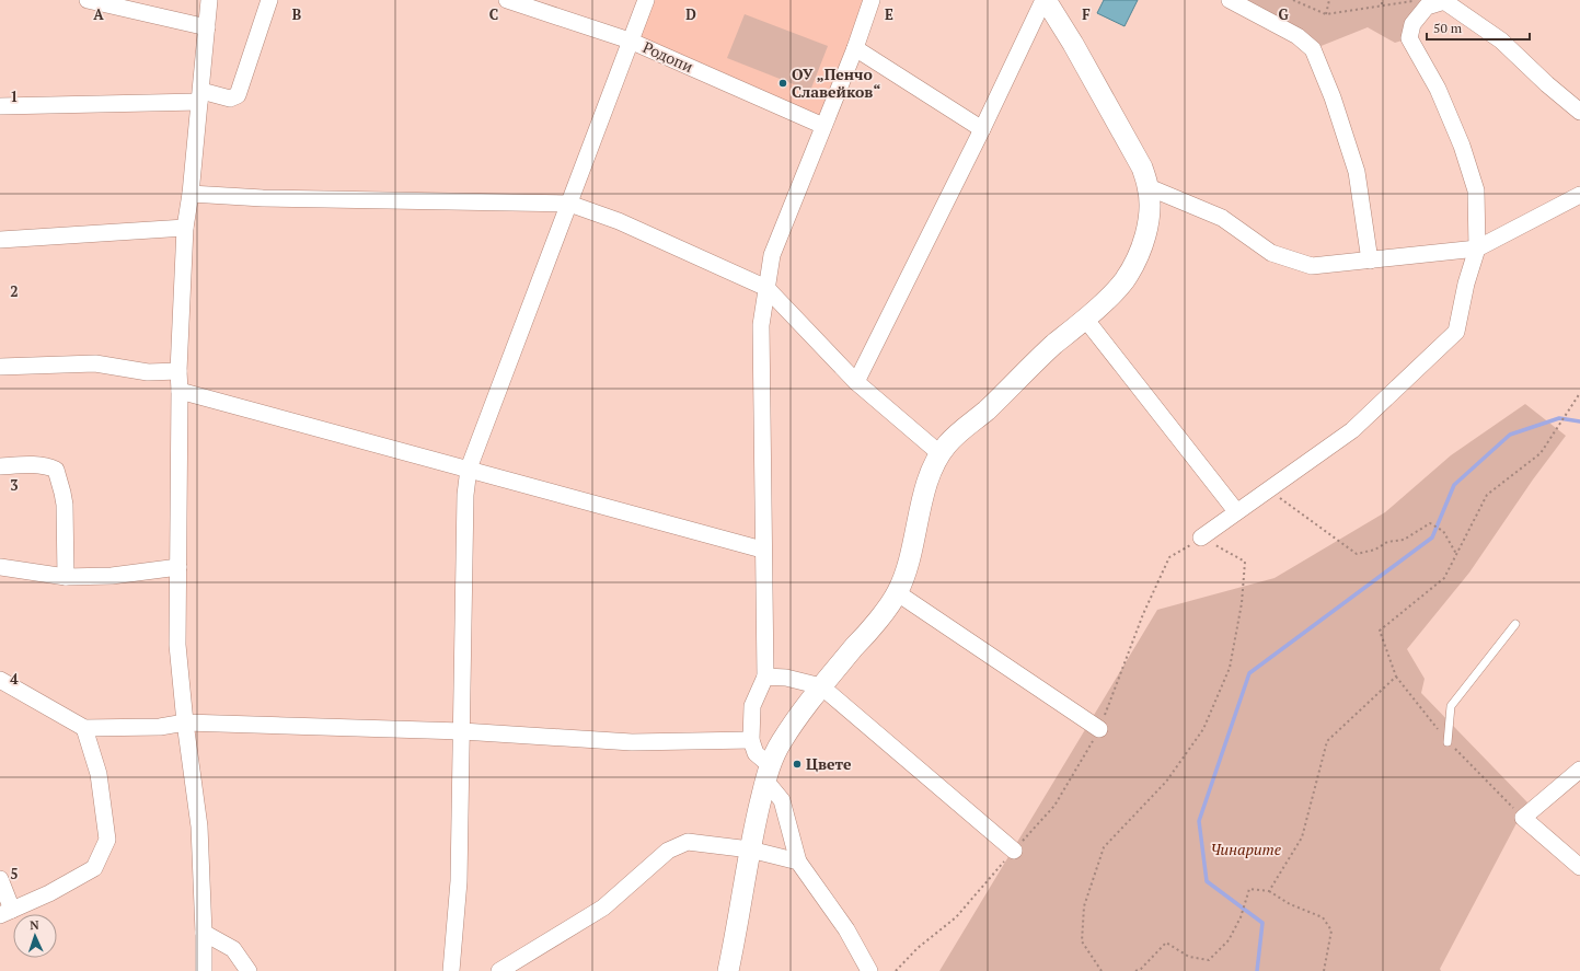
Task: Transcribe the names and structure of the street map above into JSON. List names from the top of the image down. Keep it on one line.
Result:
{"streets":{"street":["Родопи"]},"parks":["Чинарите"],"places":["ОУ „Пенчо Славейков“","Цвете"],"scale_bar":"50 m","north":"top","grid":{"columns":["A","B","C","D","E","F","G"],"rows":["1","2","3","4","5"]}}
